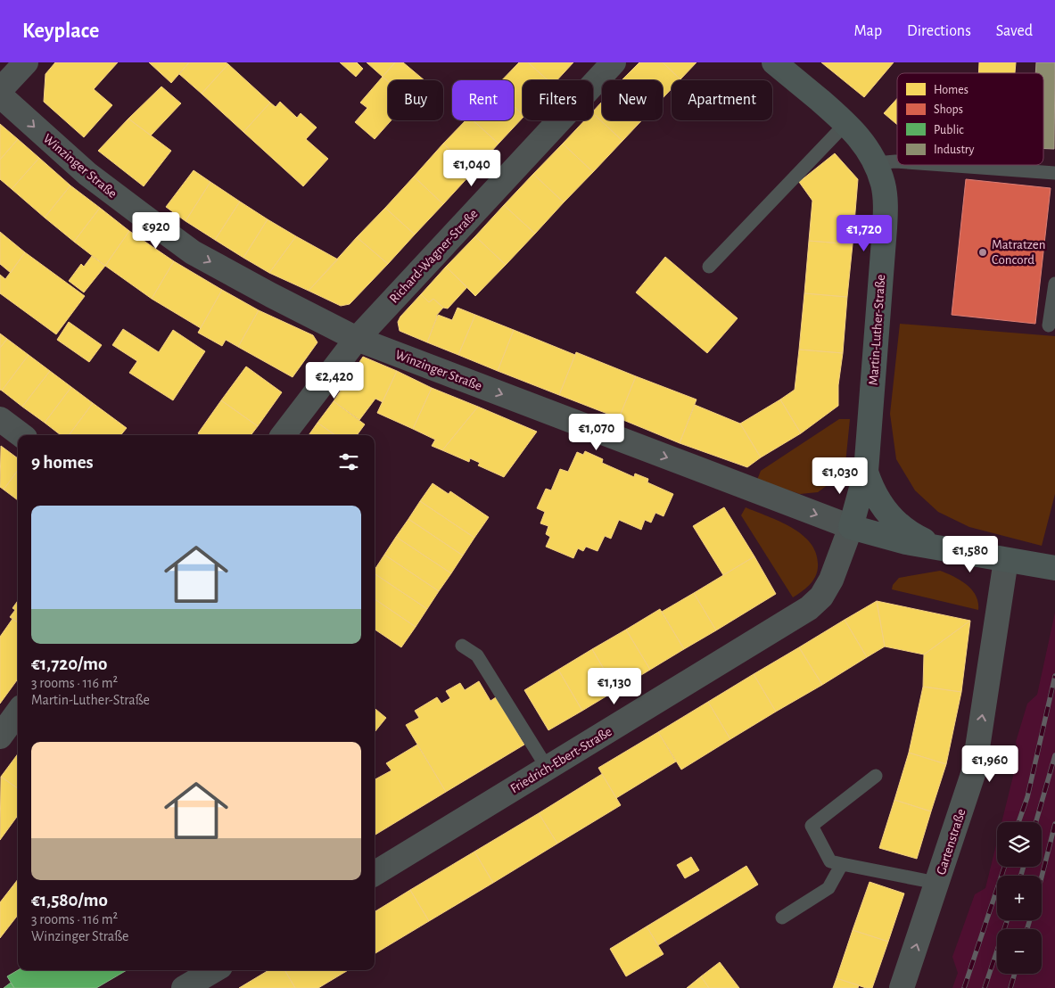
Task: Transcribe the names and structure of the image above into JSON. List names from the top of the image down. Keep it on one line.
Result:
{"streets":{"street":["Winzinger Straße","Richard-Wagner-Straße","Martin-Luther-Straße","Friedrich-Ebert-Straße","Gartenstraße"]},"crossings":[["Winzinger Straße","Richard-Wagner-Straße"],["Winzinger Straße","Martin-Luther-Straße"],["Winzinger Straße","Friedrich-Ebert-Straße"],["Martin-Luther-Straße","Friedrich-Ebert-Straße"]],"one_way":["Winzinger Straße","Gartenstraße"],"places":["Matratzen Concord"],"legend":["Homes","Shops","Public","Industry"],"page":{"header":"Keyplace","nav":["Map","Directions","Saved"],"chip":["Buy","Rent","Filters","New","Apartment"],"price":["€1,040","€920","€1,720","€2,420","€1,070","€1,030","€1,580","€1,130","€1,960"],"heading":"9 homes","list":[{"name":"€1,720/mo","note":"3 rooms · 116 m² · Martin-Luther-Straße"},{"name":"€1,580/mo","note":"3 rooms · 116 m² · Winzinger Straße"}],"map_buttons":["+","−"]}}
